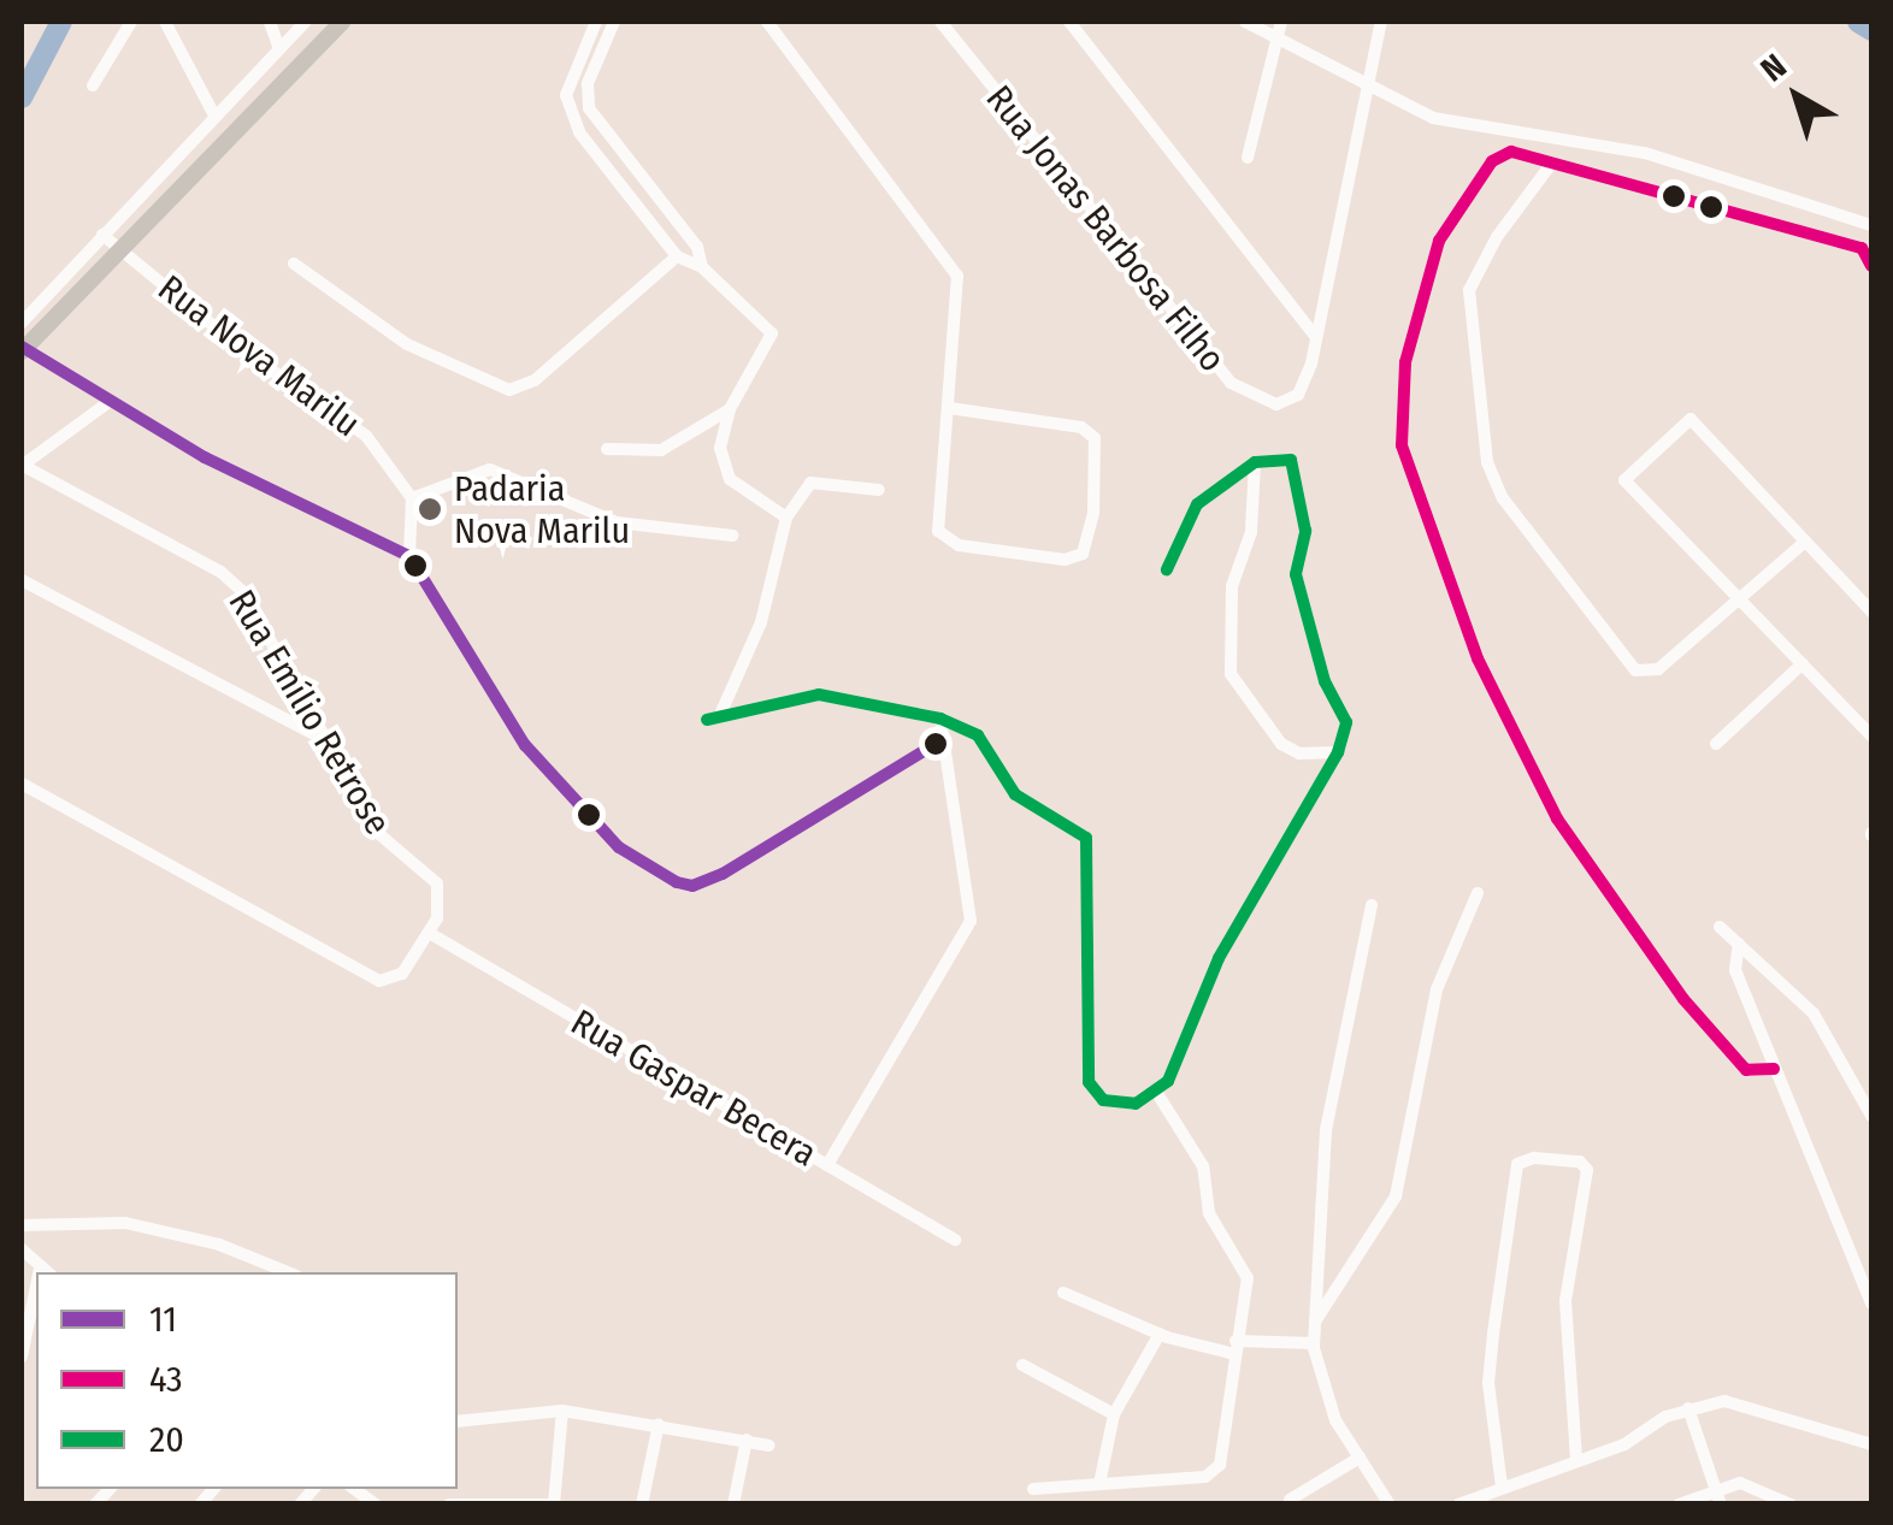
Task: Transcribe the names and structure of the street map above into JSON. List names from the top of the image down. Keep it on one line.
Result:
{"streets":{"street":["Rua Jonas Barbosa Filho","Rua Nova Marilu","Rua Emílio Retrose","Rua Gaspar Becera"]},"crossings":[["Rua Emílio Retrose","Rua Gaspar Becera"]],"places":["Padaria Nova Marilu"],"lines":["transit line 43","transit line 11","transit line 20"],"legend":["11","43","20"],"north":"top left"}
